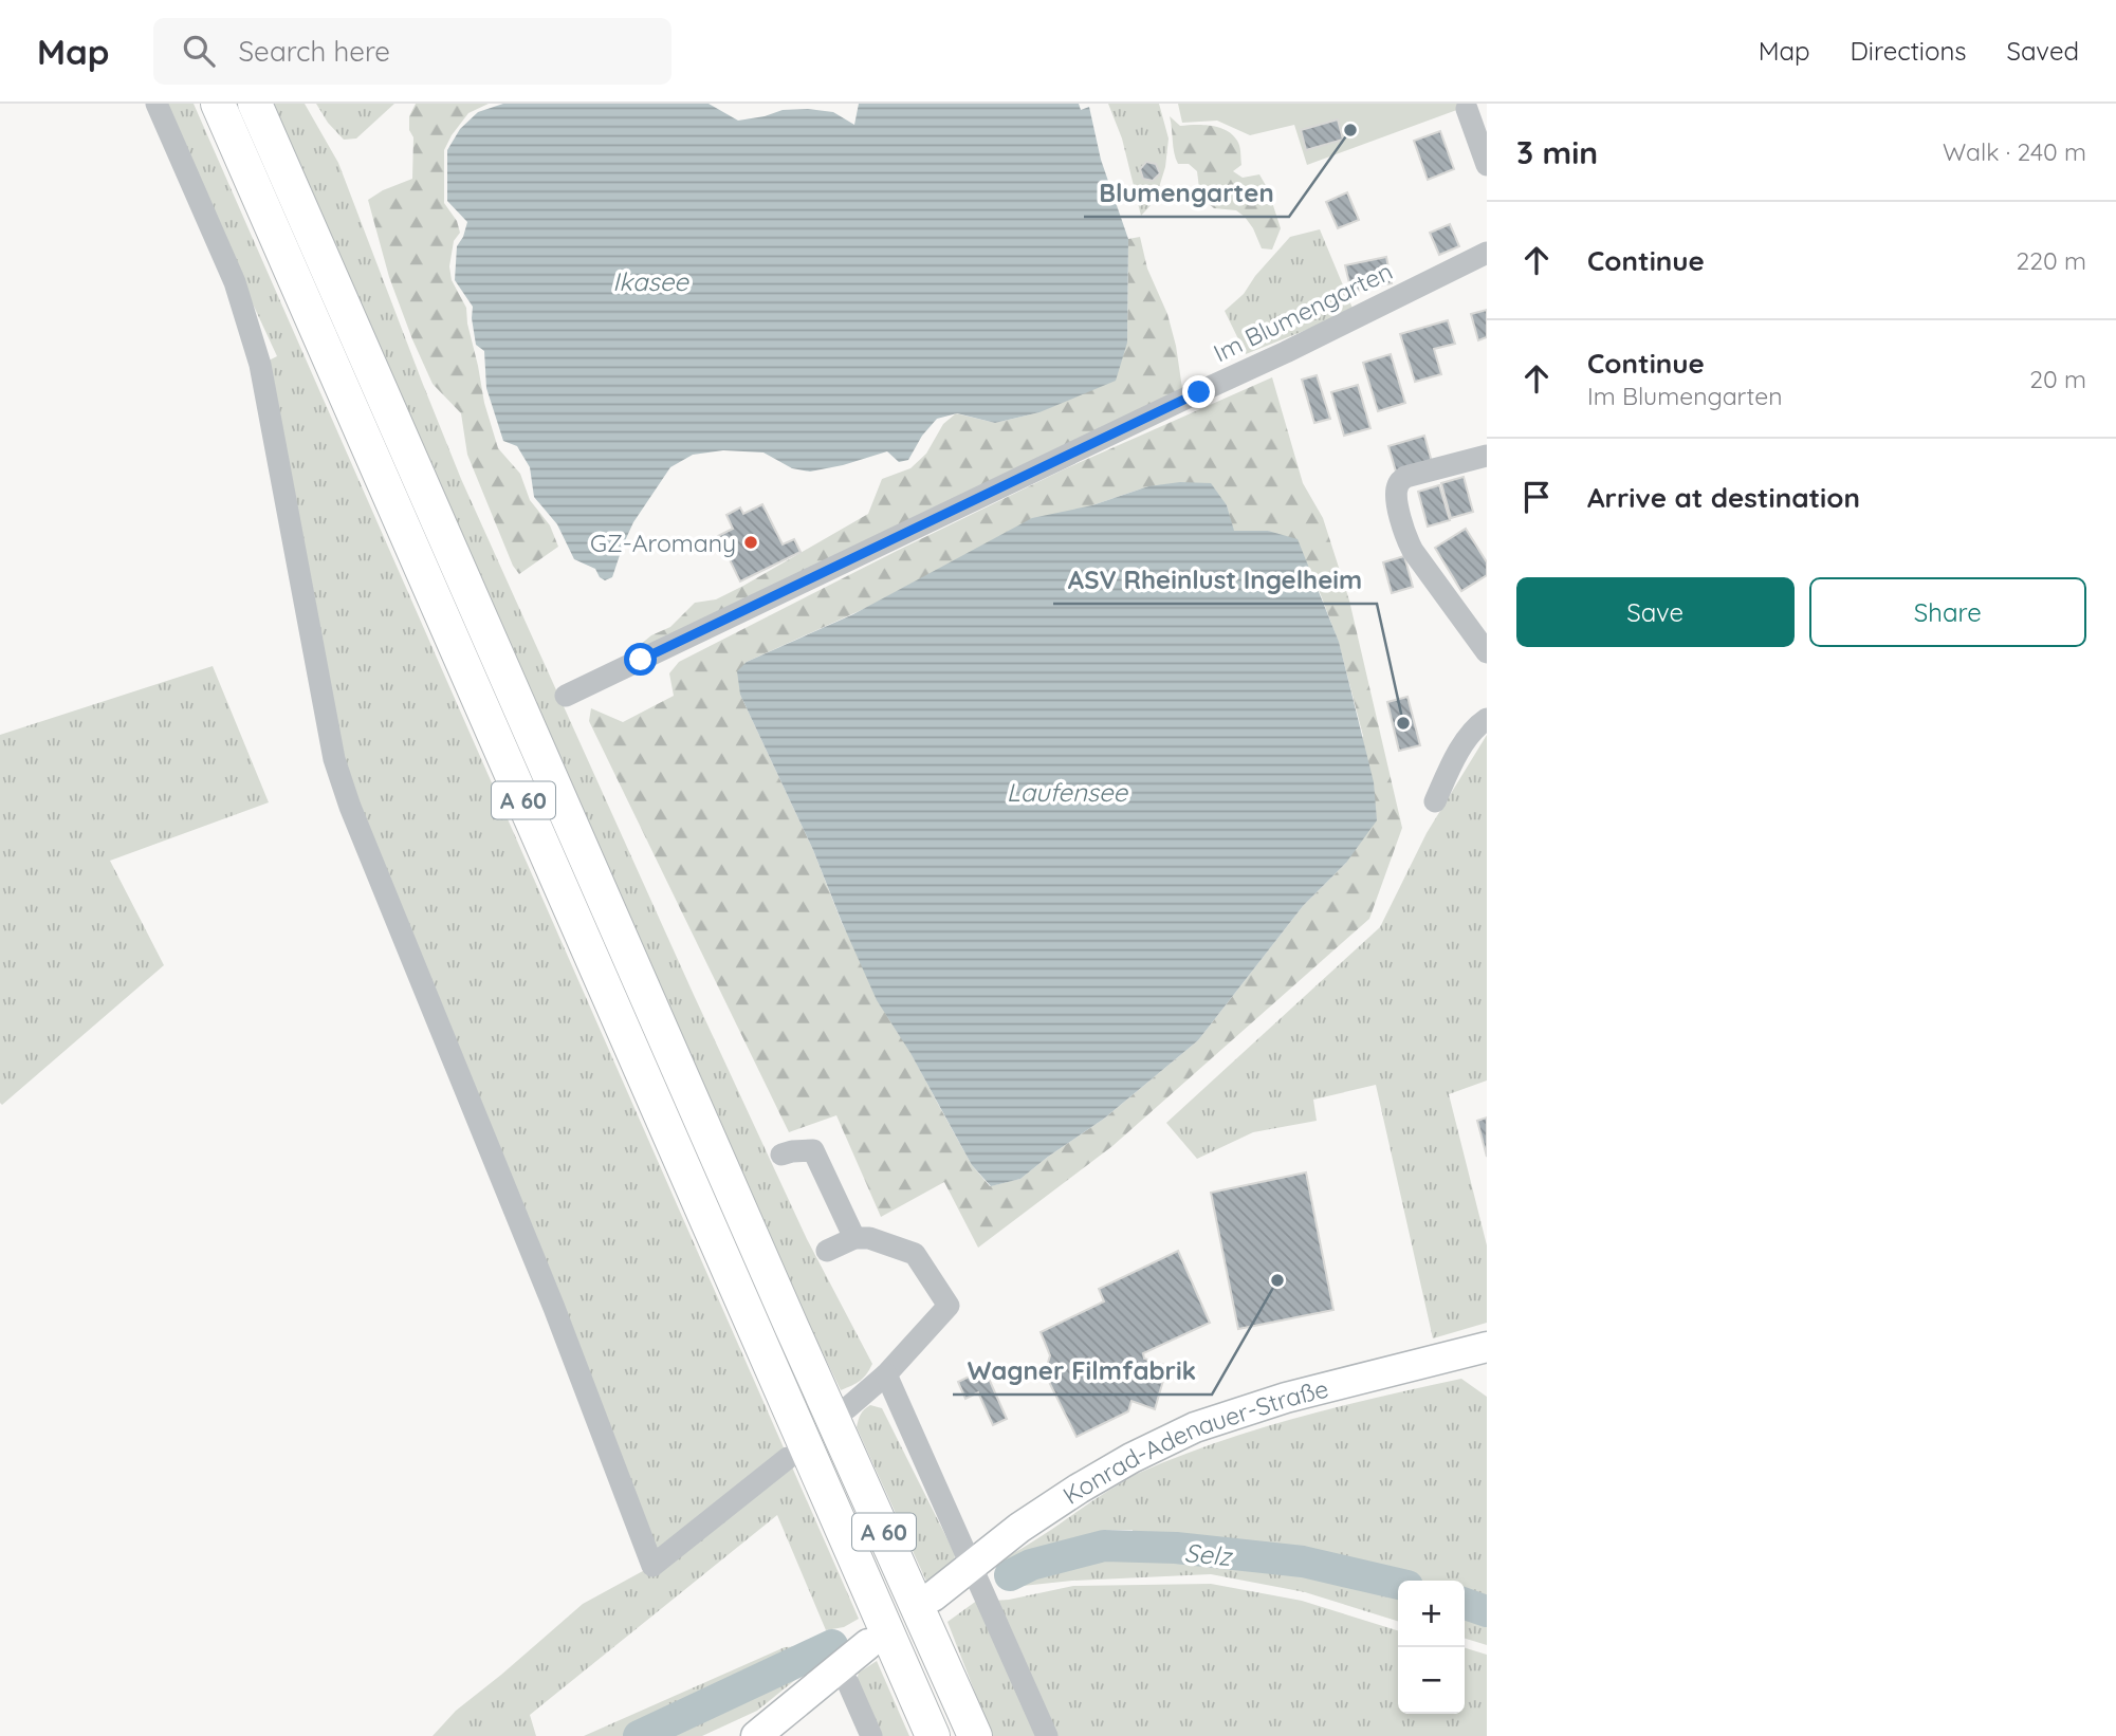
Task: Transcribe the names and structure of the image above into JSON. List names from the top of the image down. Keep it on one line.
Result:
{"streets":{"highway":["A 60"],"main road":["Konrad-Adenauer-Straße"],"street":["Im Blumengarten"]},"water":["Ikasee","Laufensee","Selz"],"places":["Blumengarten","GZ-Aromany","ASV Rheinlust Ingelheim","Wagner Filmfabrik"],"page":{"header":"Map","search":"Search here","nav":["Map","Directions","Saved"],"heading":["3 min","Walk · 240 m"],"list":[["Continue","220 m"],["Continue","Im Blumengarten","20 m"],"Arrive at destination"],"buttons":["Save","Share"],"map_buttons":["+","−"]}}
